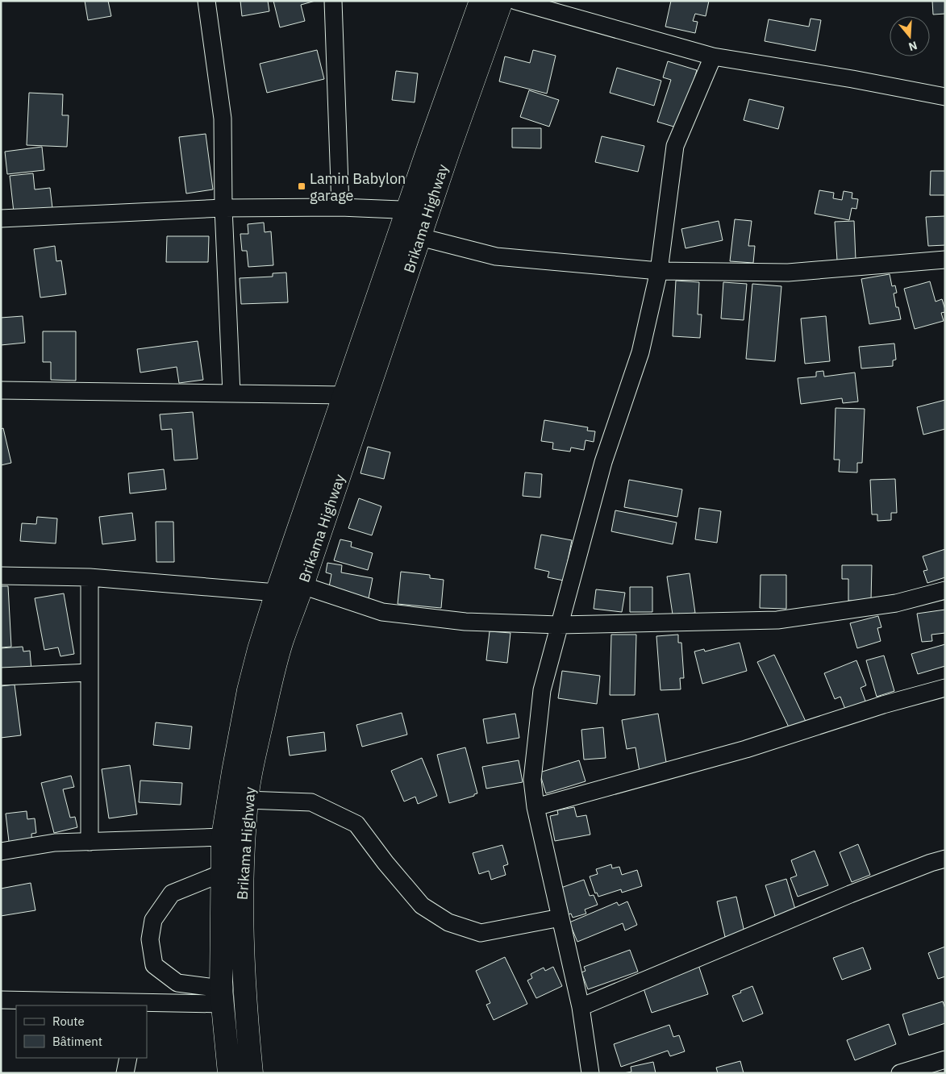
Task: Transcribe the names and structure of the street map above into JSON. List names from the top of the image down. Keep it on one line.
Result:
{"streets":{"highway":["Brikama Highway"]},"places":{"transit":["Lamin Babylon garage"]},"legend":["Route","Bâtiment"],"north":"bottom"}
